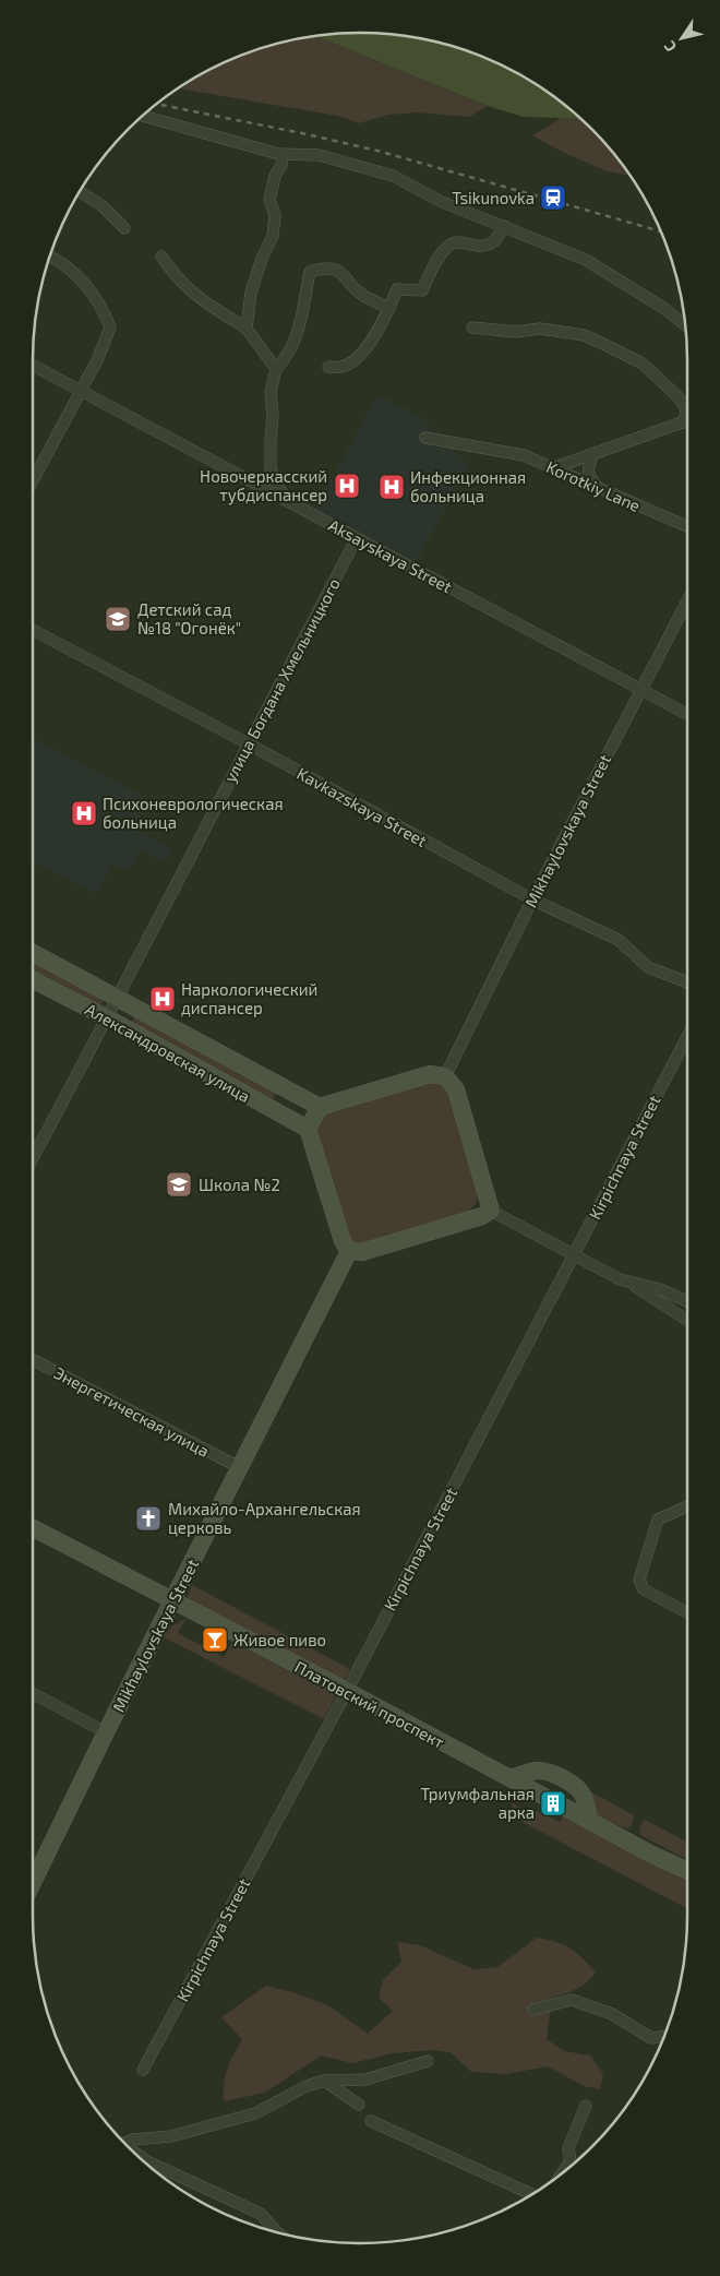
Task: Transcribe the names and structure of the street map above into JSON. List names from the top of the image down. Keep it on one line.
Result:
{"streets":{"street":["Korotkiy Lane","Aksayskaya Street","улица Богдана Хмельницкого","Kavkazskaya Street","Mikhaylovskaya Street","Александровская улица","Kirpichnaya Street","Энергетическая улица","Платовский проспект"]},"crossings":[["Aksayskaya Street","улица Богдана Хмельницкого"],["Aksayskaya Street","Mikhaylovskaya Street"],["улица Богдана Хмельницкого","Kavkazskaya Street"],["улица Богдана Хмельницкого","Александровская улица"],["Kavkazskaya Street","Mikhaylovskaya Street"],["Mikhaylovskaya Street","Энергетическая улица"],["Mikhaylovskaya Street","Платовский проспект"],["Kirpichnaya Street","Платовский проспект"]],"places":{"station":["Tsikunovka"],"hospital":["Новочеркасский тубдиспансер","Инфекционная больница","Психоневрологическая больница","Наркологический диспансер"],"school or university":["Детский сад №18 \"Огонёк\"","Школа №2"],"church":["Михайло-Архангельская церковь"],"bar":["Живое пиво"],"building":["Триумфальная арка"]},"north":"bottom left"}
